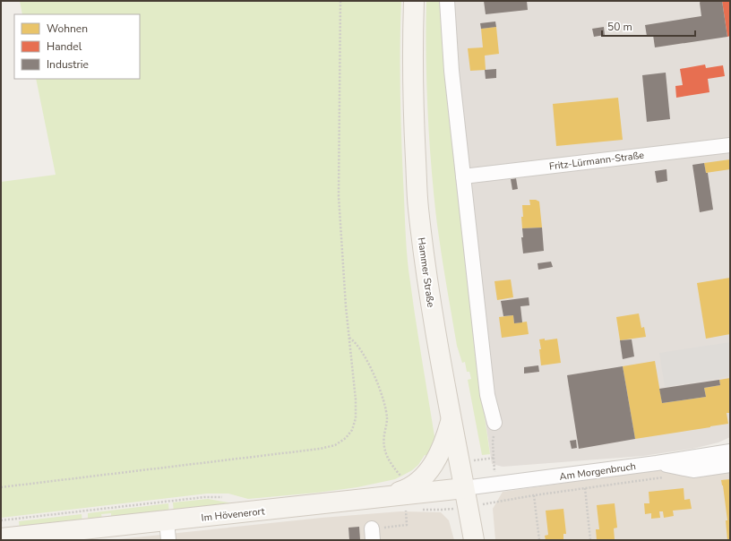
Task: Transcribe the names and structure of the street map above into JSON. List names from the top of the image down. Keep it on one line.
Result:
{"streets":{"main road":["Hammer Straße","Im Hövenerort"],"street":["Fritz-Lürmann-Straße","Am Morgenbruch"]},"crossings":[["Hammer Straße","Am Morgenbruch"],["Hammer Straße","Im Hövenerort"],["Am Morgenbruch","Im Hövenerort"]],"legend":["Wohnen","Handel","Industrie"],"scale_bar":"50 m"}
